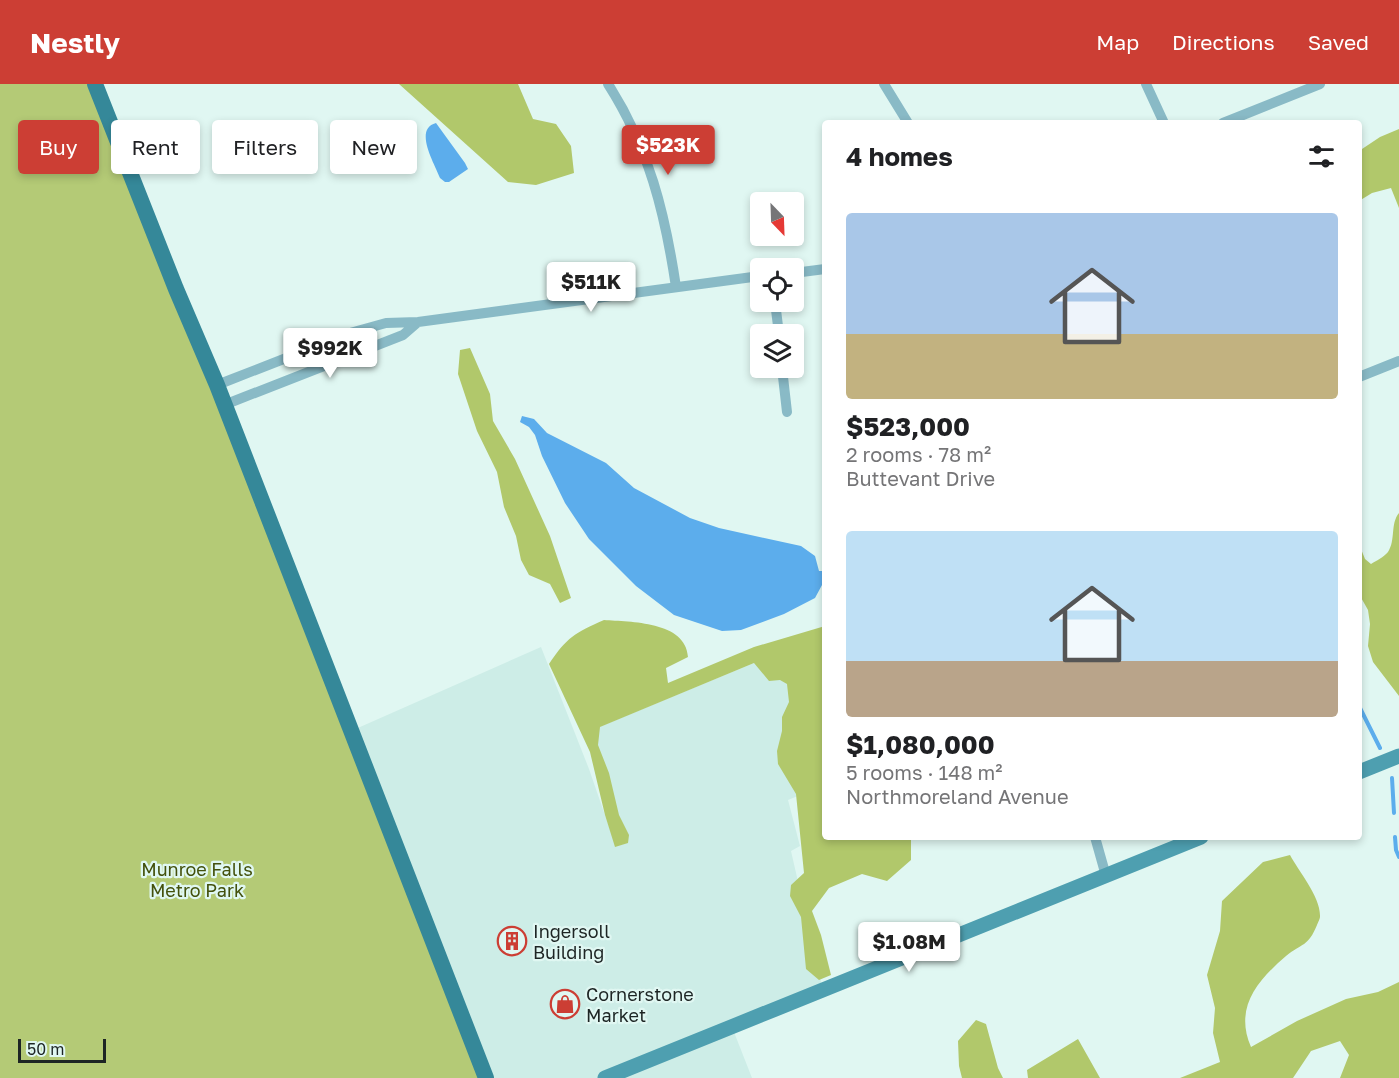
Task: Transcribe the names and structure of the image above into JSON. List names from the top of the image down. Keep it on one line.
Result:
{"parks":["Munroe Falls Metro Park"],"places":{"building":["Ingersoll Building"],"shop":["Cornerstone Market"]},"scale_bar":"50 m","north":"bottom right","page":{"header":"Nestly","nav":["Map","Directions","Saved"],"chip":["Buy","Rent","Filters","New"],"heading":"4 homes","price":["$523K","$511K","$992K","$1.08M"],"list":[{"name":"$523,000","note":"2 rooms · 78 m² · Buttevant Drive"},{"name":"$1,080,000","note":"5 rooms · 148 m² · Northmoreland Avenue"}],"scale":"50 m"}}
